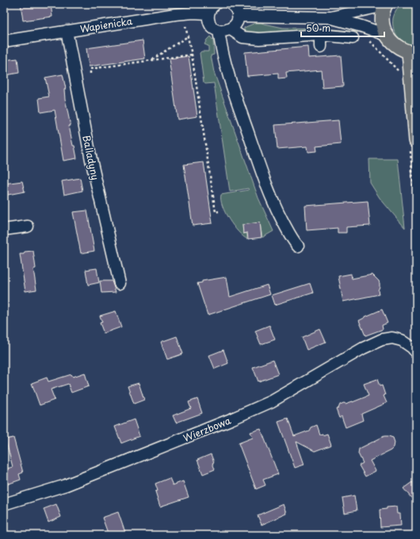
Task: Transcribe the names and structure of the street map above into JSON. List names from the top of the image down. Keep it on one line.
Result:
{"streets":{"street":["Wapienicka","Balladyny","Wierzbowa"]},"crossings":[["Wapienicka","Balladyny"]],"scale_bar":"50 m"}
